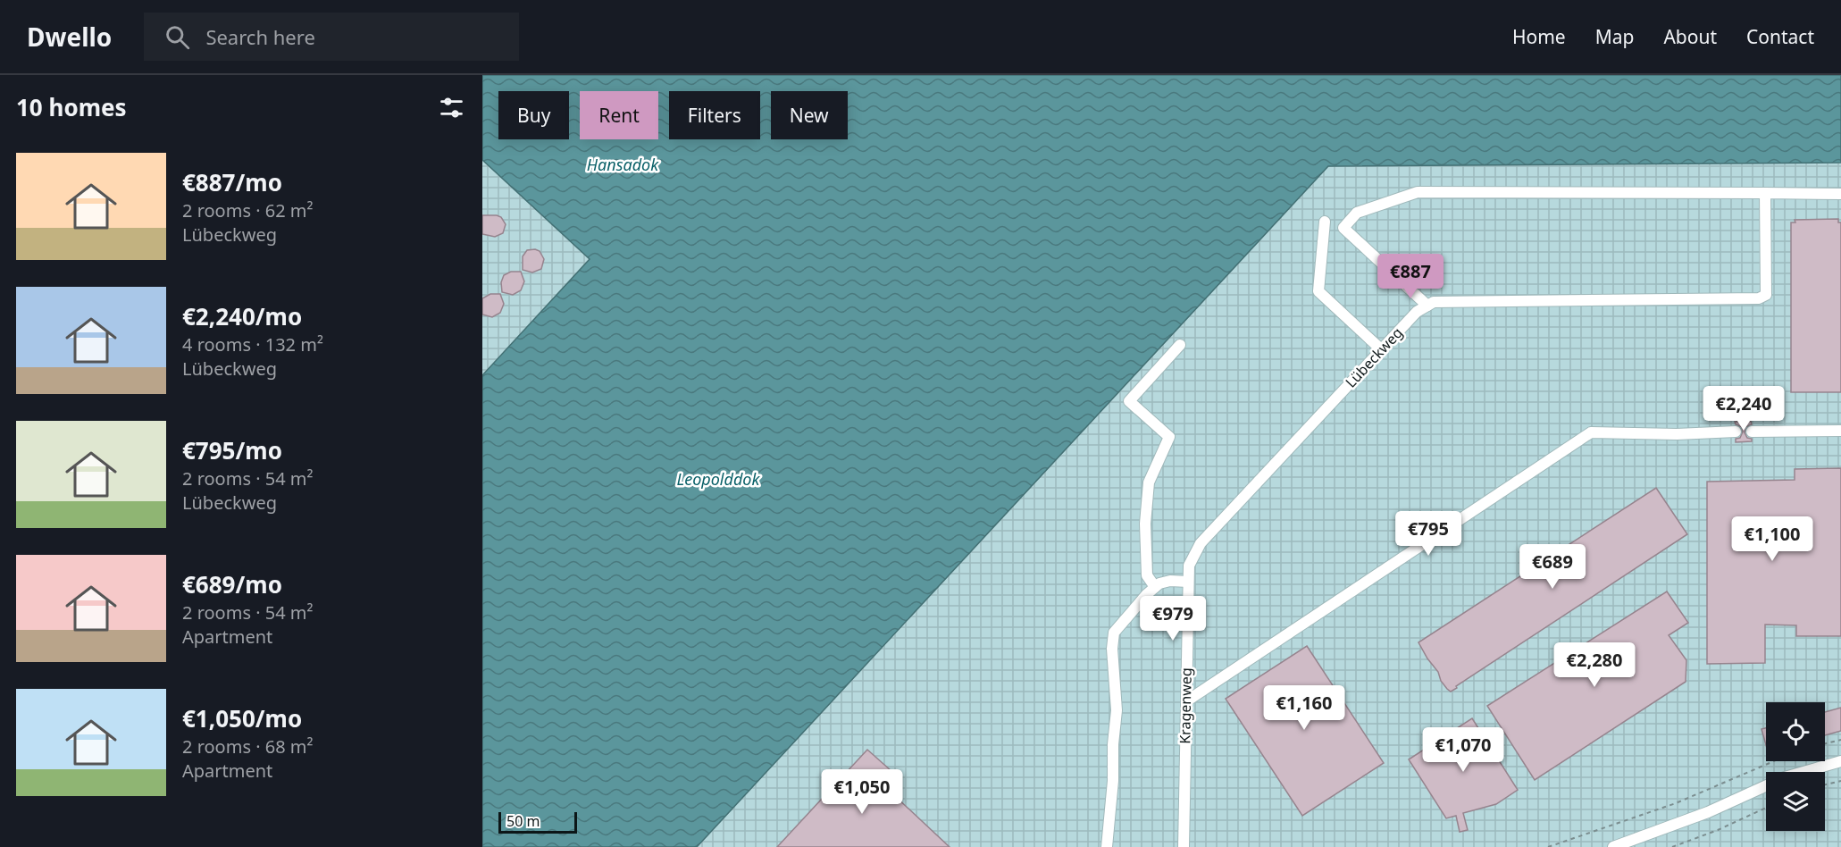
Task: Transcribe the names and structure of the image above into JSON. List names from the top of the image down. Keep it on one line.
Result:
{"streets":{"street":["Lübeckweg","Kragenweg"]},"crossings":[["Lübeckweg","Kragenweg"]],"water":["Hansadok","Leopolddok"],"scale_bar":"50 m","page":{"header":"Dwello","search":"Search here","nav":["Home","Map","About","Contact"],"heading":"10 homes","chip":["Buy","Rent","Filters","New"],"list":[{"name":"€887/mo","note":"2 rooms · 62 m² · Lübeckweg"},{"name":"€2,240/mo","note":"4 rooms · 132 m² · Lübeckweg"},{"name":"€795/mo","note":"2 rooms · 54 m² · Lübeckweg"},{"name":"€689/mo","note":"2 rooms · 54 m² · Apartment"},{"name":"€1,050/mo","note":"2 rooms · 68 m² · Apartment"}],"price":["€887","€2,240","€795","€1,100","€689","€979","€2,280","€1,160","€1,070","€1,050"],"scale":"50 m"}}
